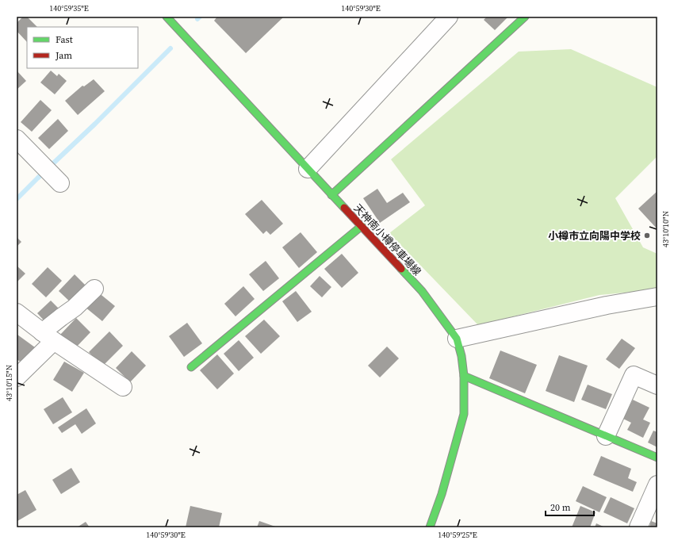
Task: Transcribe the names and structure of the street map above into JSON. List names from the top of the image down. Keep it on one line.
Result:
{"streets":{"street":["天神南小樽停車場線"]},"places":["小樽市立向陽中学校"],"legend":["Fast","Jam"],"scale_bar":"20 m","coordinates":["140°59'35\"E","140°59'30\"E","43°10'10\"N","43°10'15\"N","140°59'25\"E"]}
